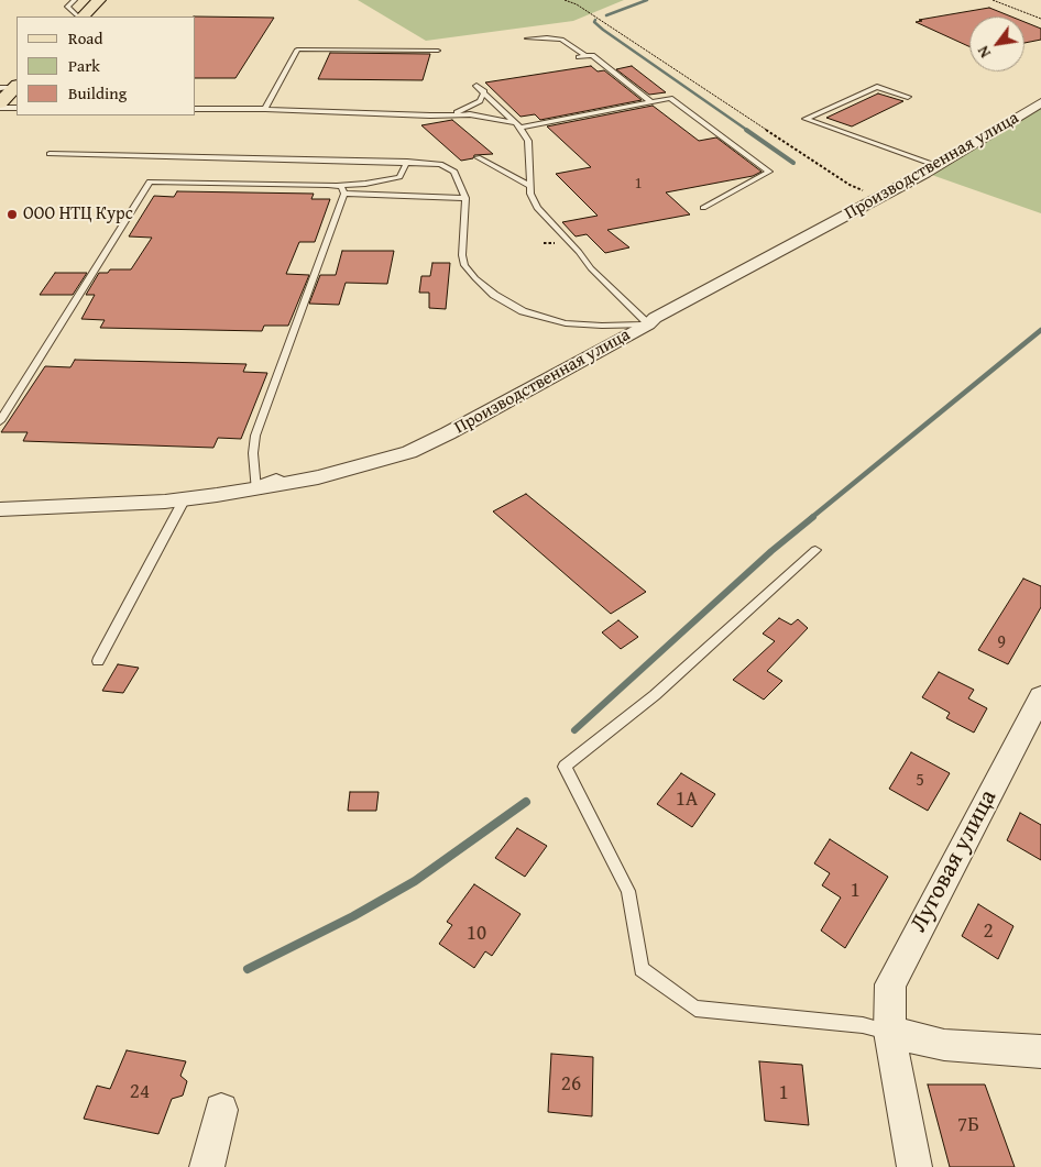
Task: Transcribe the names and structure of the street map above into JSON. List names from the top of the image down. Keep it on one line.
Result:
{"streets":{"street":["Производственная улица","Луговая улица"]},"places":["ООО НТЦ Курс"],"house_numbers":["1","9","5","1А","1","2","10","26","24","1","7Б"],"legend":["Road","Park","Building"],"north":"bottom left"}
